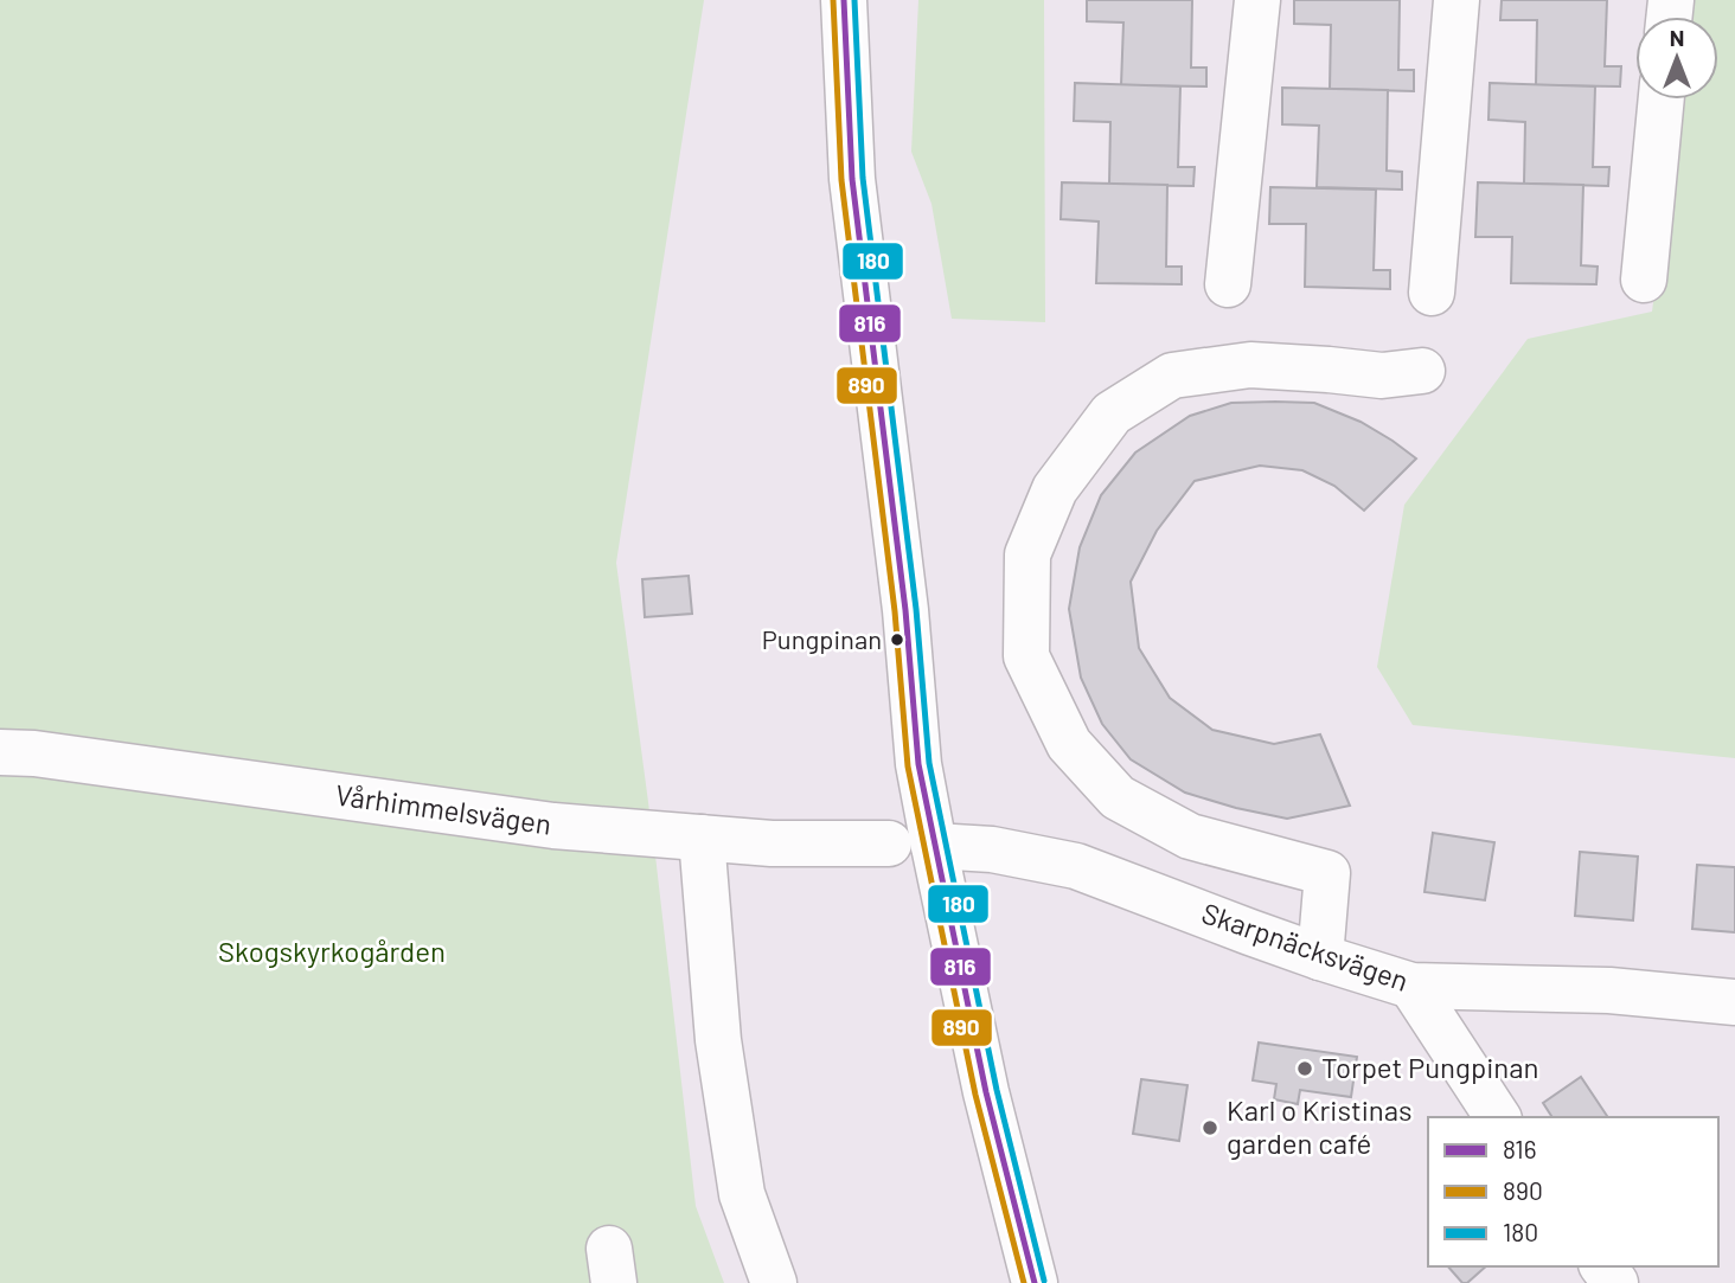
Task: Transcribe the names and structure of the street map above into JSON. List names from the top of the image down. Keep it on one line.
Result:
{"streets":{"street":["Vårhimmelsvägen","Skarpnäcksvägen"]},"parks":["Skogskyrkogården"],"places":["Pungpinan","Torpet Pungpinan","Karl o Kristinas garden café"],"lines":["transit line 816","transit line 890","transit line 180"],"legend":["816","890","180"],"north":"top"}
